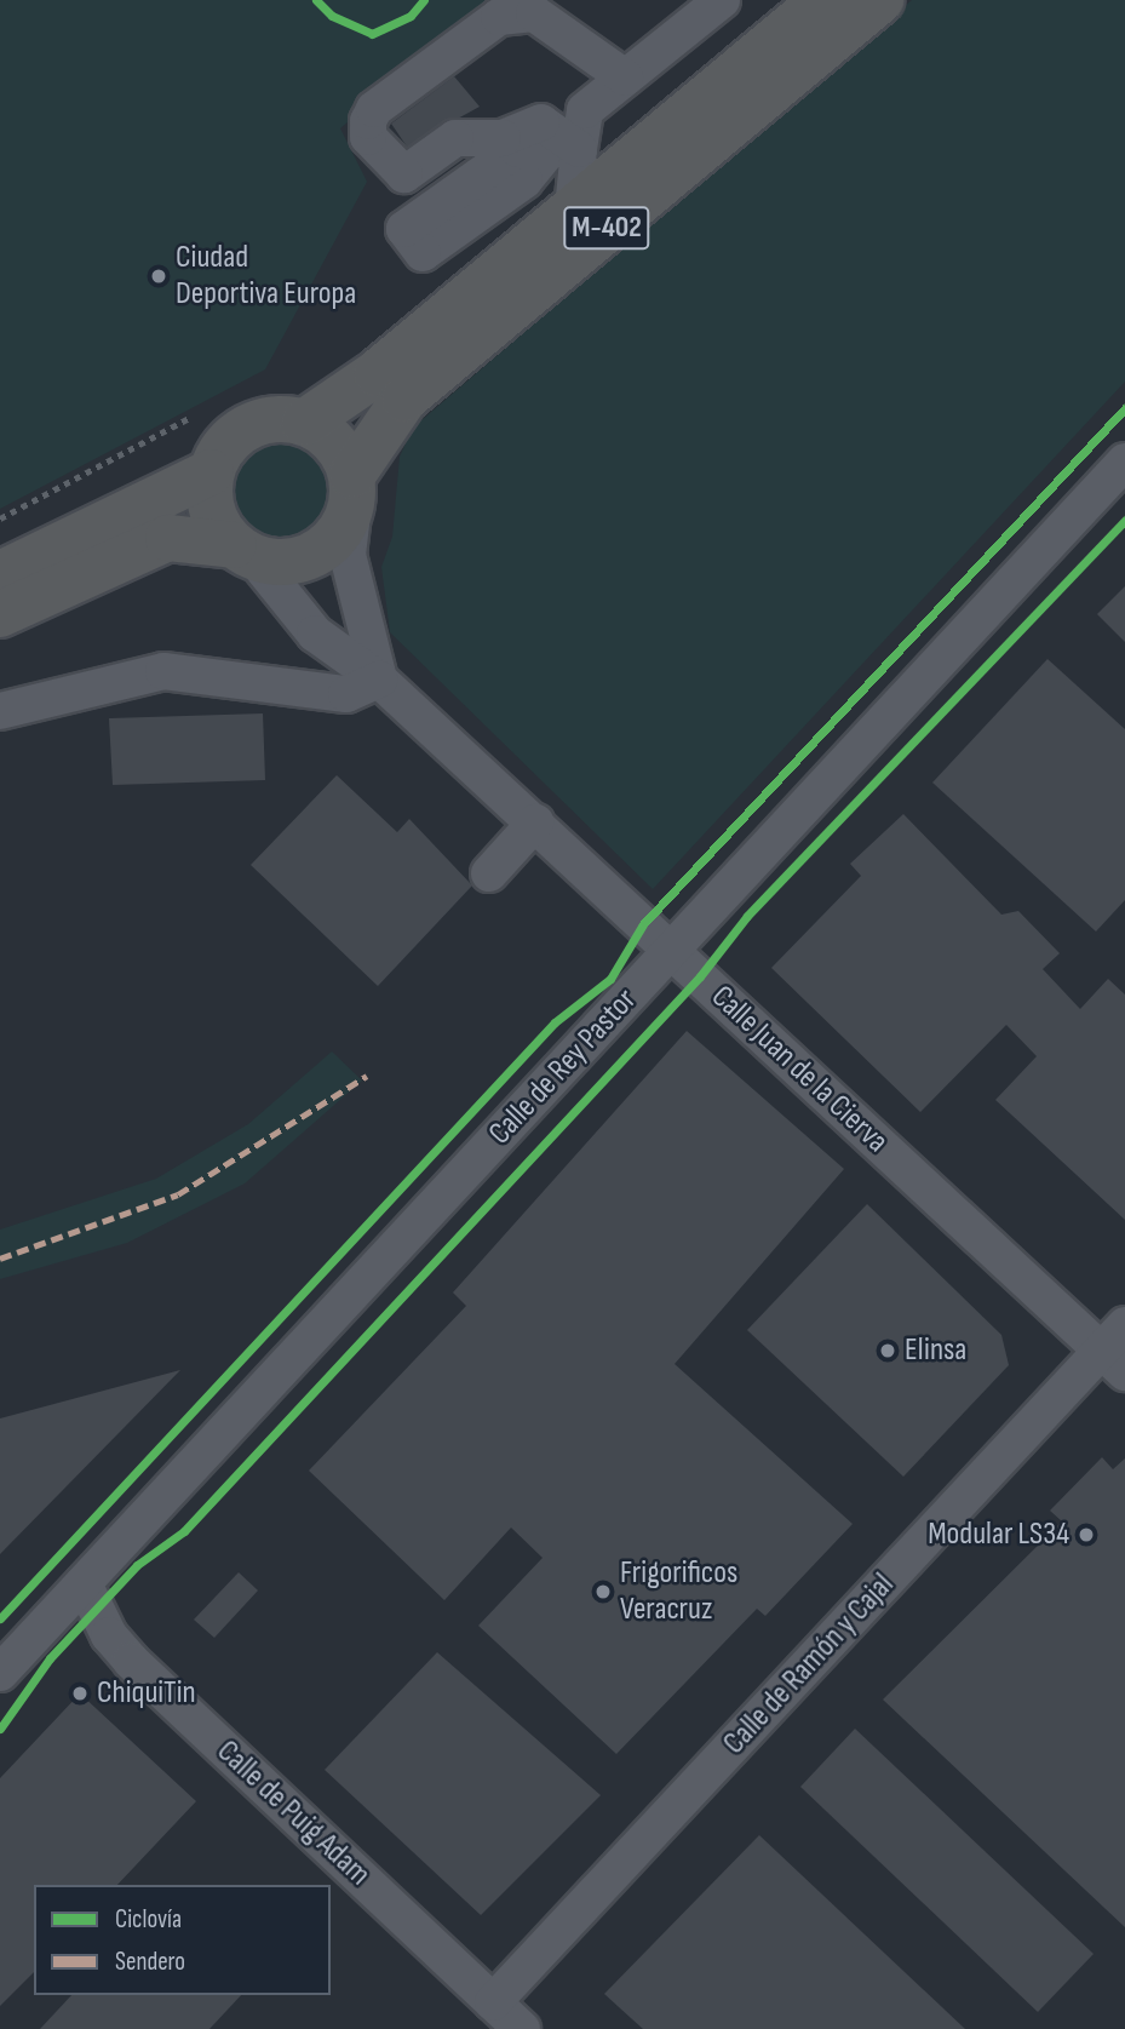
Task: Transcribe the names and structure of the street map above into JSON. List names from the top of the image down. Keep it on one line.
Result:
{"streets":{"highway":["M-402"],"street":["Calle de Rey Pastor","Calle Juan de la Cierva","Calle de Ramón y Cajal","Calle de Puig Adam"]},"crossings":[["M-402","Calle Juan de la Cierva"],["Calle de Rey Pastor","Calle Juan de la Cierva"],["Calle de Rey Pastor","Calle de Puig Adam"],["Calle Juan de la Cierva","Calle de Ramón y Cajal"],["Calle de Ramón y Cajal","Calle de Puig Adam"]],"places":["Ciudad Deportiva Europa","Elinsa","Modular LS34","Frigorificos Veracruz","ChiquiTin"],"legend":["Ciclovía","Sendero"]}
